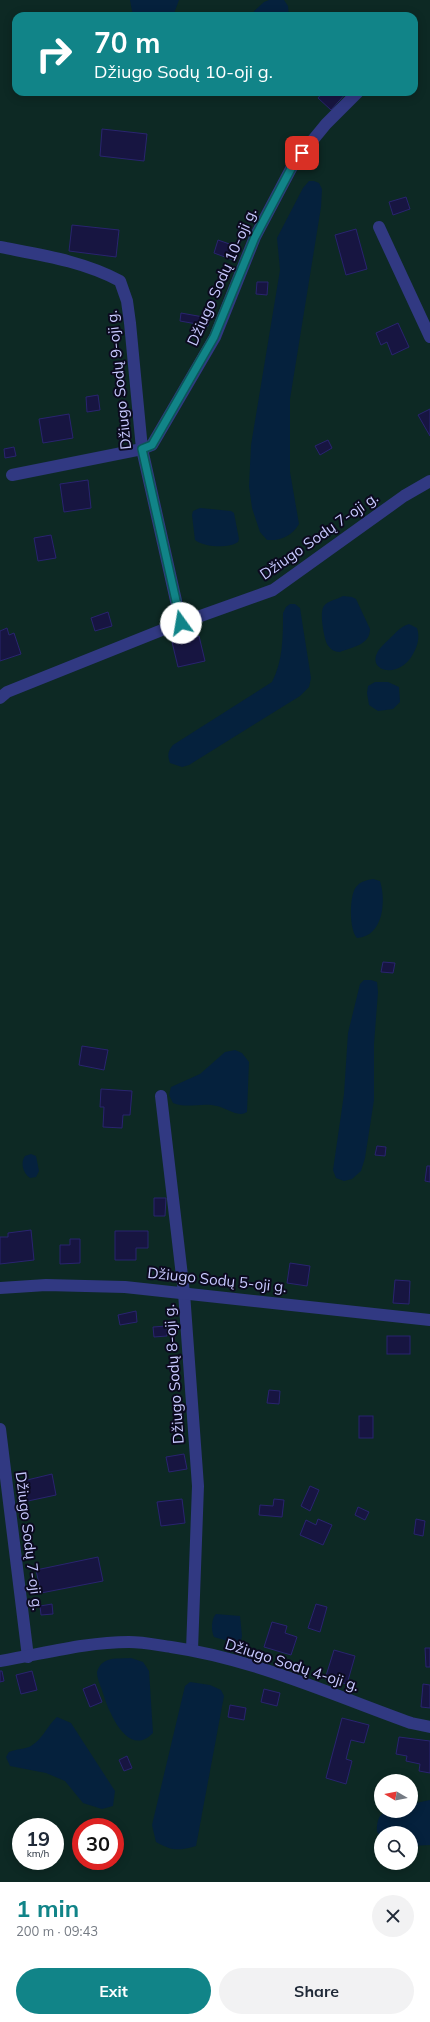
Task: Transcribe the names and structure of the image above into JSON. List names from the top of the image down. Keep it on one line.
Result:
{"streets":{"street":["Džiugo Sodų 10-oji g.","Džiugo Sodų 9-oji g.","Džiugo Sodų 7-oji g.","Džiugo Sodų 5-oji g.","Džiugo Sodų 8-oji g.","Džiugo Sodų 4-oji g."]},"crossings":[["Džiugo Sodų 10-oji g.","Džiugo Sodų 9-oji g."],["Džiugo Sodų 9-oji g.","Džiugo Sodų 7-oji g."],["Džiugo Sodų 7-oji g.","Džiugo Sodų 4-oji g."],["Džiugo Sodų 5-oji g.","Džiugo Sodų 8-oji g."],["Džiugo Sodų 8-oji g.","Džiugo Sodų 4-oji g."]],"north":"left","page":{"turn":["70 m","Džiugo Sodų 10-oji g."],"speed":"19 km/h","limit":"30","heading":["1 min","200 m · 09:43"],"buttons":["Exit","Share"]}}
